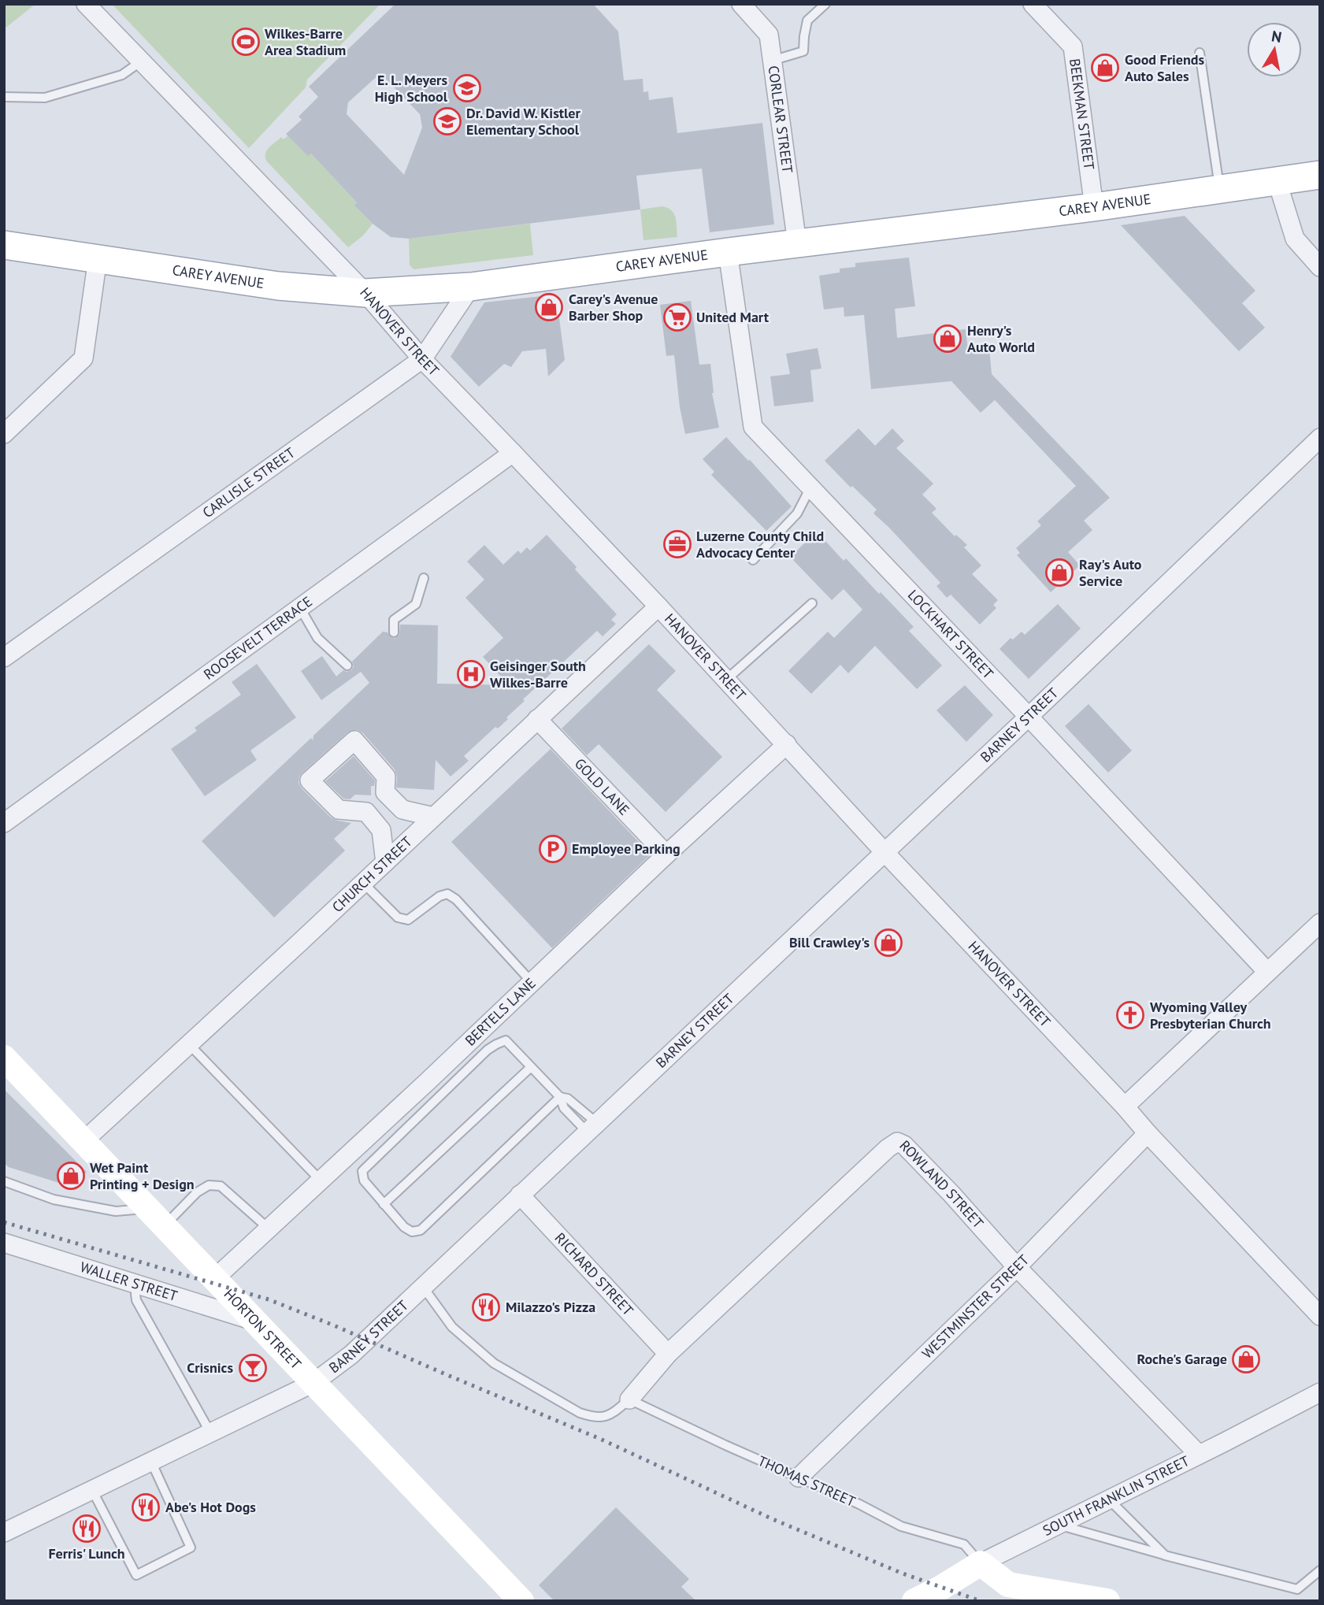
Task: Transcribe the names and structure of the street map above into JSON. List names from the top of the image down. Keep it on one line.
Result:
{"streets":{"main road":["CAREY AVENUE","HORTON STREET","SOUTH FRANKLIN STREET"],"street":["BEEKMAN STREET","CORLEAR STREET","HANOVER STREET","CARLISLE STREET","LOCKHART STREET","ROOSEVELT TERRACE","BARNEY STREET","GOLD LANE","CHURCH STREET","BERTELS LANE","ROWLAND STREET","RICHARD STREET","WALLER STREET","WESTMINSTER STREET"],"lane":["THOMAS STREET"]},"crossings":[["BEEKMAN STREET","CAREY AVENUE"],["CORLEAR STREET","CAREY AVENUE"],["CAREY AVENUE","HANOVER STREET"],["CAREY AVENUE","CARLISLE STREET"],["CAREY AVENUE","LOCKHART STREET"],["HANOVER STREET","CARLISLE STREET"],["HANOVER STREET","ROOSEVELT TERRACE"],["HANOVER STREET","BARNEY STREET"],["HANOVER STREET","CHURCH STREET"],["HANOVER STREET","BERTELS LANE"],["HANOVER STREET","WESTMINSTER STREET"],["LOCKHART STREET","BARNEY STREET"],["BARNEY STREET","RICHARD STREET"],["BARNEY STREET","HORTON STREET"],["GOLD LANE","CHURCH STREET"],["GOLD LANE","BERTELS LANE"],["CHURCH STREET","HORTON STREET"],["BERTELS LANE","HORTON STREET"],["ROWLAND STREET","RICHARD STREET"],["ROWLAND STREET","WESTMINSTER STREET"],["ROWLAND STREET","SOUTH FRANKLIN STREET"],["WALLER STREET","HORTON STREET"],["WESTMINSTER STREET","THOMAS STREET"],["THOMAS STREET","SOUTH FRANKLIN STREET"]],"places":{"sports":["Wilkes-Barre Area Stadium"],"shop":["Good Friends Auto Sales","Carey's Avenue Barber Shop","Henry's Auto World","Ray's Auto Service","Bill Crawley's","Wet Paint Printing + Design","Roche's Garage"],"school or university":["E. L. Meyers High School","Dr. David W. Kistler Elementary School"],"supermarket":["United Mart"],"office":["Luzerne County Child Advocacy Center"],"hospital":["Geisinger South Wilkes-Barre"],"parking":["Employee Parking"],"church":["Wyoming Valley Presbyterian Church"],"restaurant":["Milazzo's Pizza","Abe's Hot Dogs","Ferris' Lunch"],"bar":["Crisnics"]},"north":"top"}
